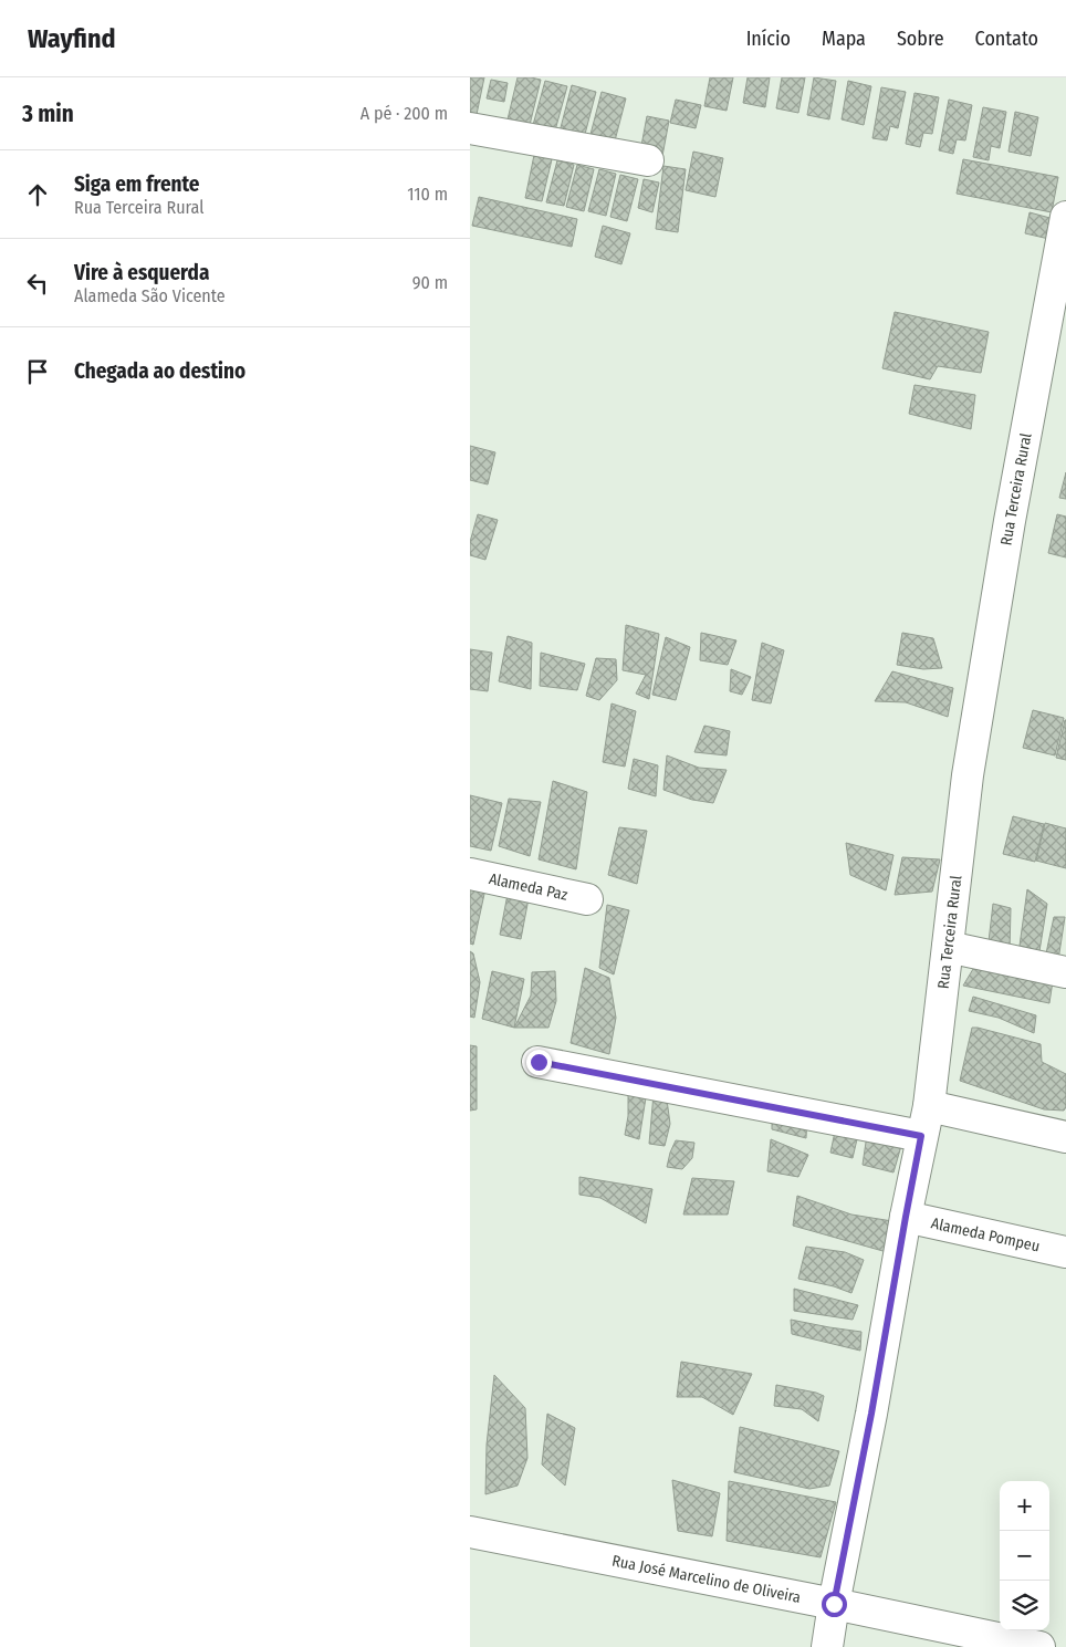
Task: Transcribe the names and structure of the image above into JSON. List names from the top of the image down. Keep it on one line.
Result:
{"streets":{"street":["Rua Terceira Rural","Alameda Paz","Alameda Pompeu","Rua José Marcelino de Oliveira"]},"crossings":[["Rua Terceira Rural","Alameda Pompeu"],["Rua Terceira Rural","Rua José Marcelino de Oliveira"]],"page":{"header":"Wayfind","nav":["Início","Mapa","Sobre","Contato"],"heading":["3 min","A pé · 200 m"],"list":[["Siga em frente","Rua Terceira Rural","110 m"],["Vire à esquerda","Alameda São Vicente","90 m"],"Chegada ao destino"],"map_buttons":["+","−"]}}
